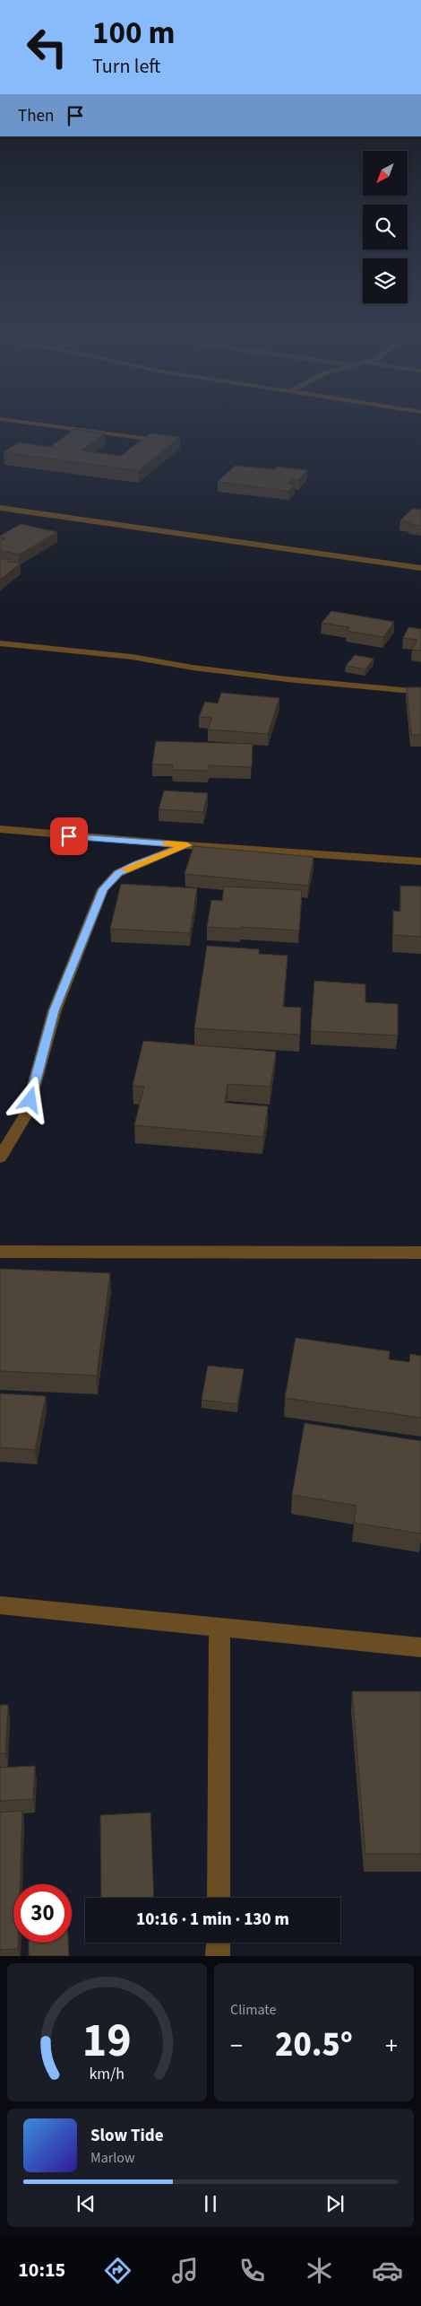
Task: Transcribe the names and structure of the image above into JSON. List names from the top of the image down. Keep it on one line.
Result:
{"north":"bottom left","page":{"turn":["100 m","Turn left"],"then":"Then","limit":"30","trip":"10:16 · 1 min · 130 m","tile":"Climate","heat":["−","20.5°","+"],"song":["Slow Tide","Marlow"],"tabs":"10:15","gauge":["19","km/h"]}}
